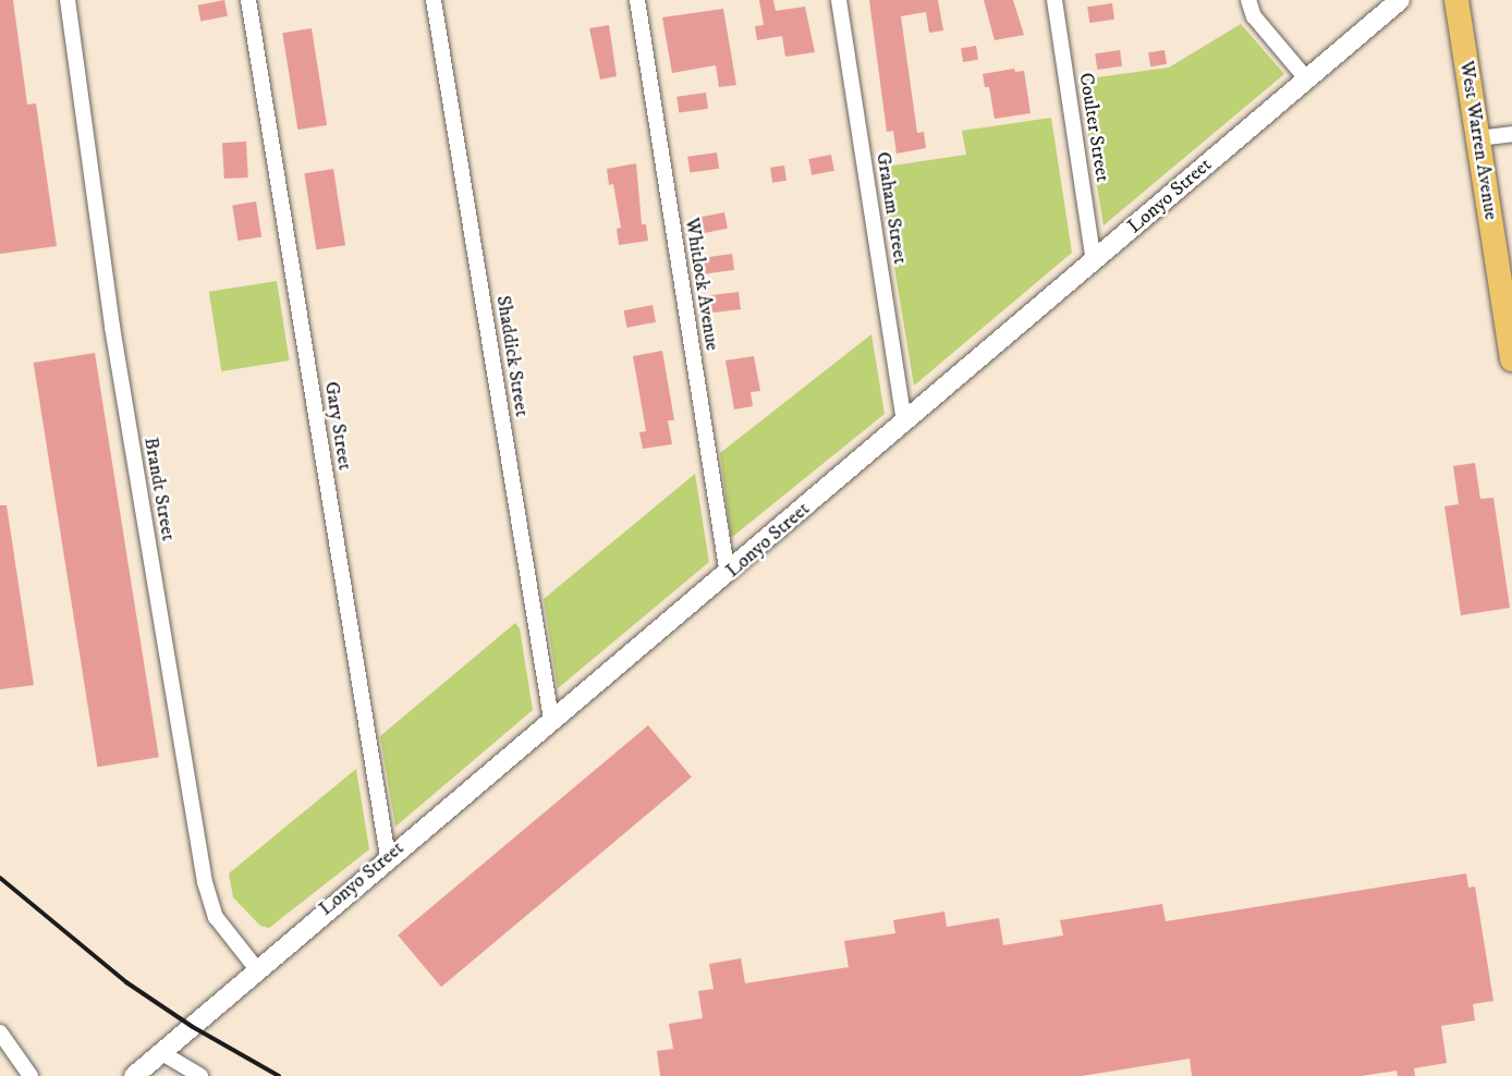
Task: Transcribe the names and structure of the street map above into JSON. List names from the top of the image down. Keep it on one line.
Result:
{"streets":{"main road":["West Warren Avenue"],"street":["Coulter Street","Lonyo Street","Graham Street","Whitlock Avenue","Shaddick Street","Gary Street","Brandt Street"]},"crossings":[["Coulter Street","Lonyo Street"],["Lonyo Street","Graham Street"],["Lonyo Street","Whitlock Avenue"],["Lonyo Street","Shaddick Street"],["Lonyo Street","Gary Street"],["Lonyo Street","Brandt Street"]]}
